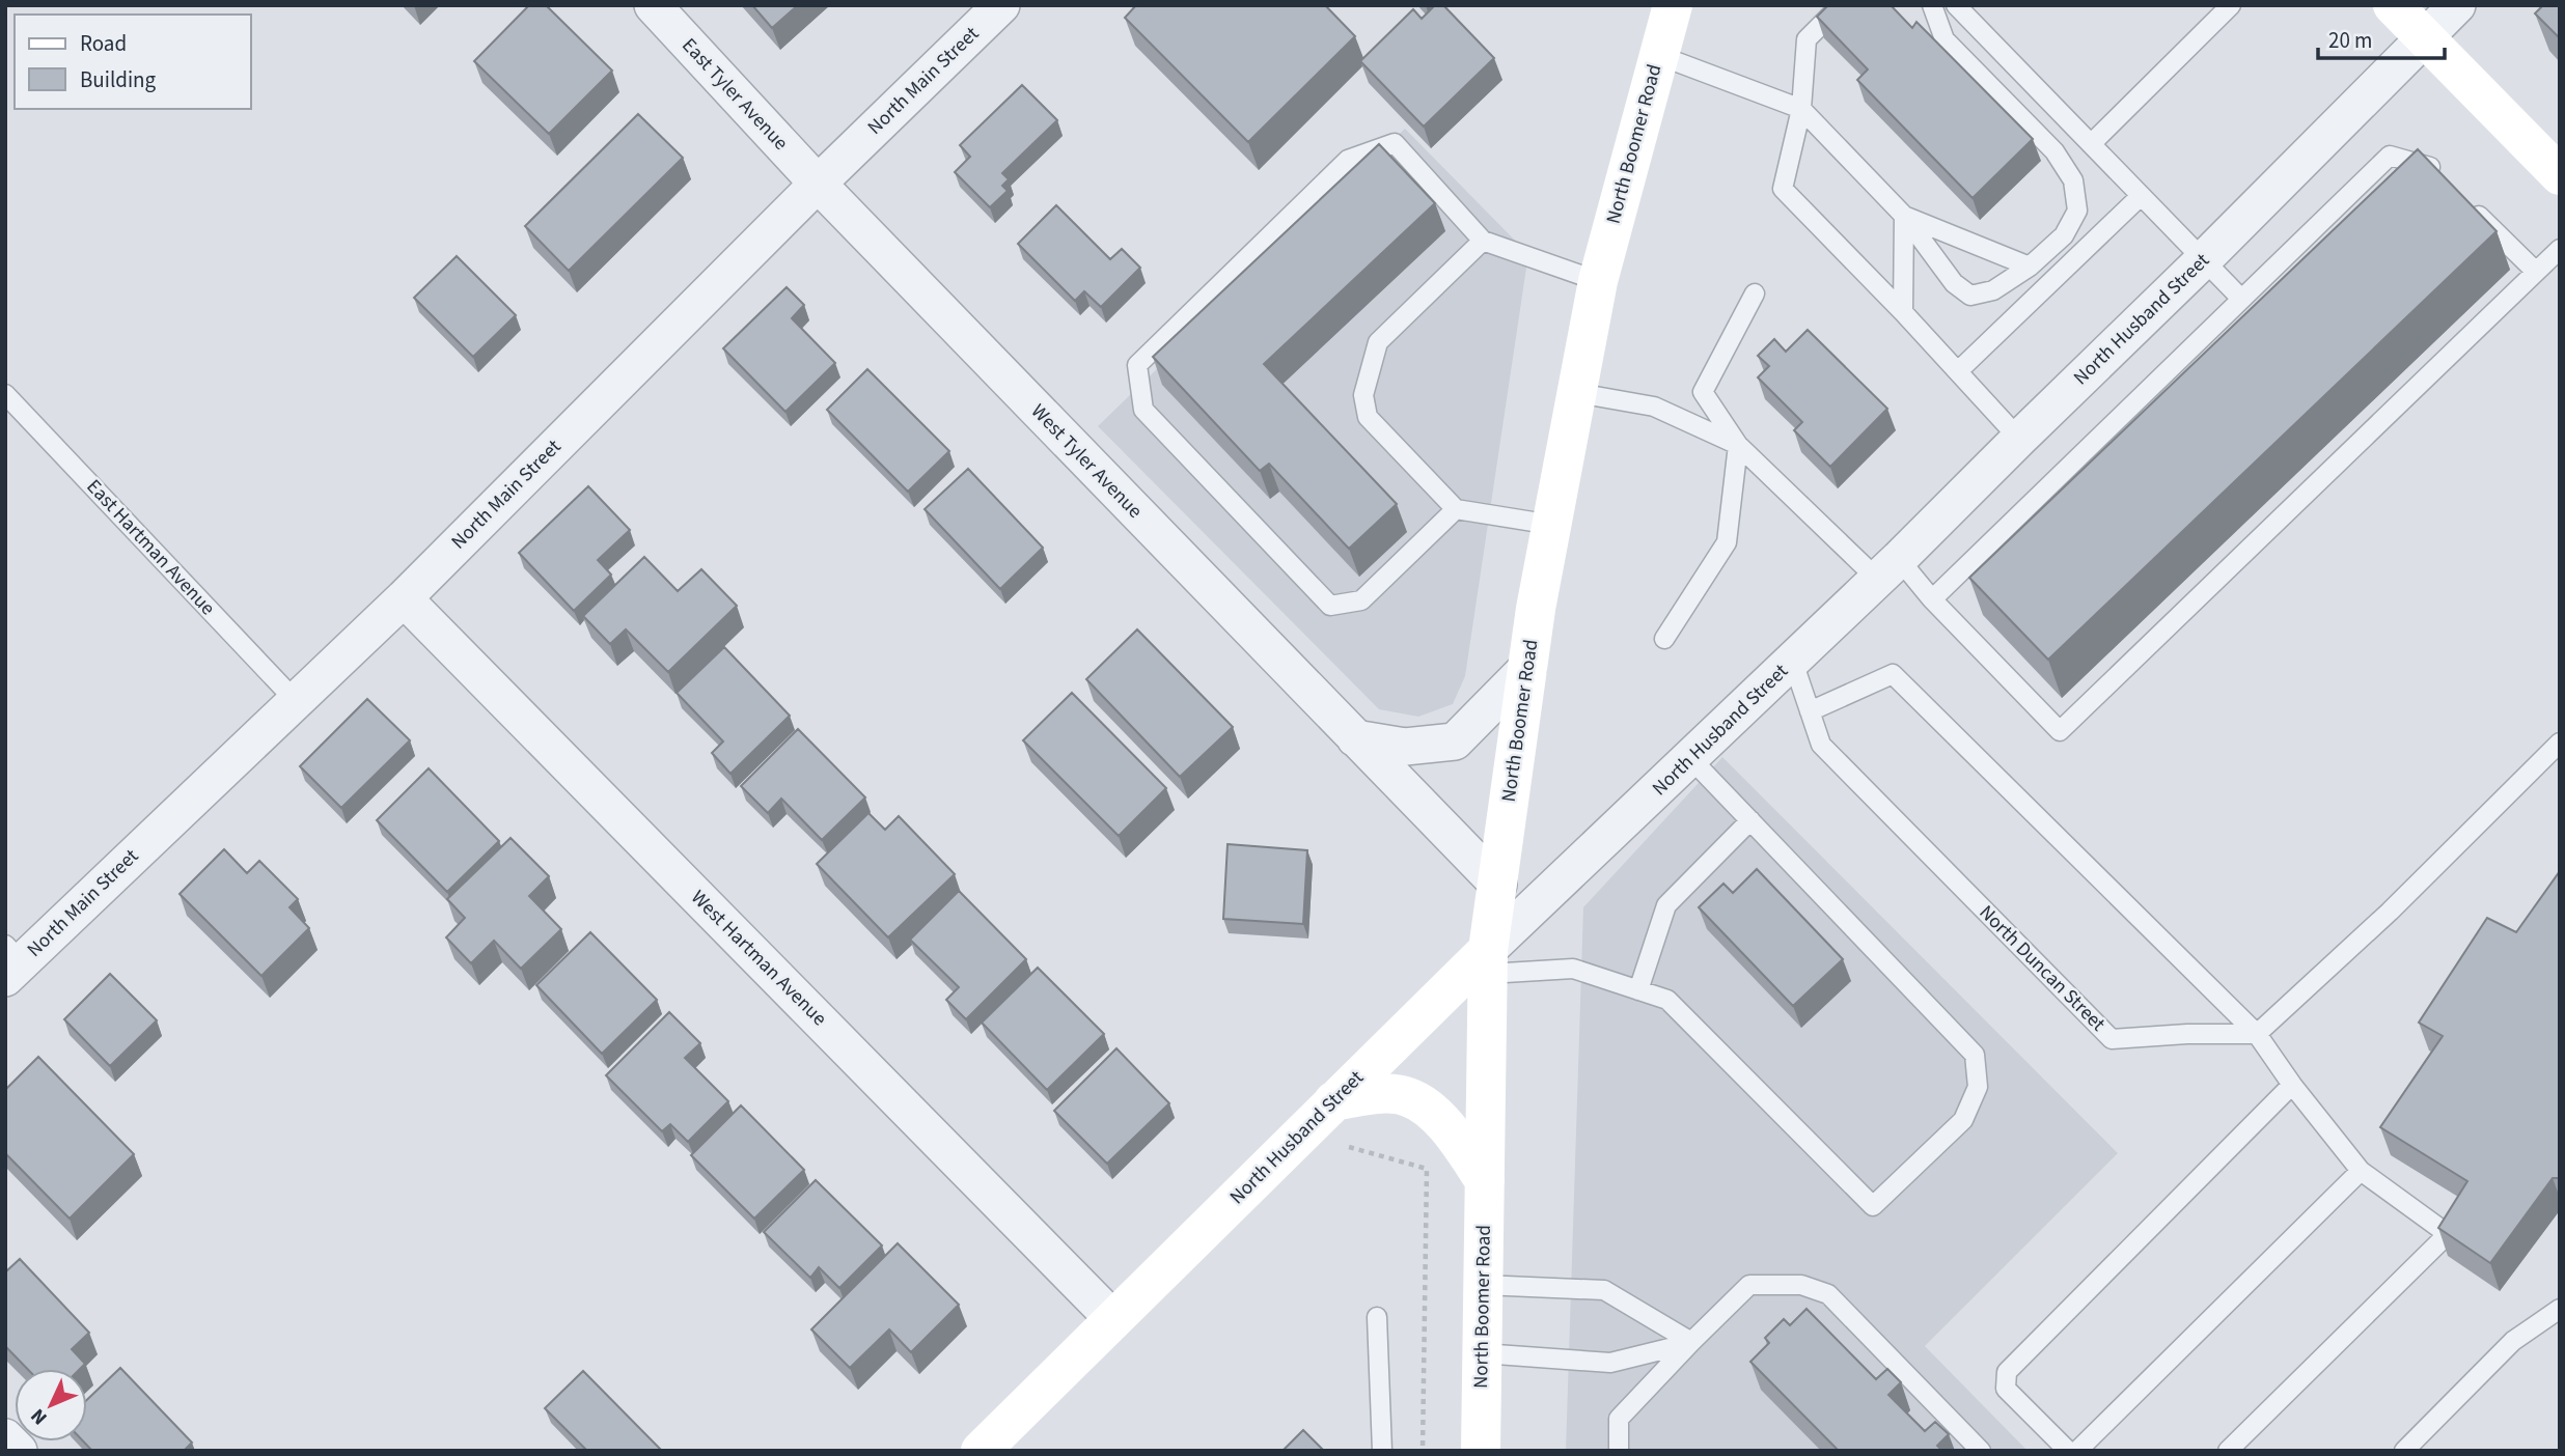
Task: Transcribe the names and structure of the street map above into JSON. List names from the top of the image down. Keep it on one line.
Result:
{"streets":{"main road":["North Boomer Road","North Husband Street"],"street":["North Main Street","East Tyler Avenue","West Tyler Avenue","West Hartman Avenue"],"lane":["East Hartman Avenue","North Duncan Street"]},"crossings":[["North Main Street","East Tyler Avenue"],["North Main Street","West Tyler Avenue"],["North Main Street","East Hartman Avenue"],["North Main Street","West Hartman Avenue"],["East Tyler Avenue","West Tyler Avenue"],["North Boomer Road","North Husband Street"],["North Boomer Road","West Tyler Avenue"],["North Husband Street","West Hartman Avenue"],["North Husband Street","North Duncan Street"]],"legend":["Road","Building"],"scale_bar":"20 m","north":"bottom left"}
